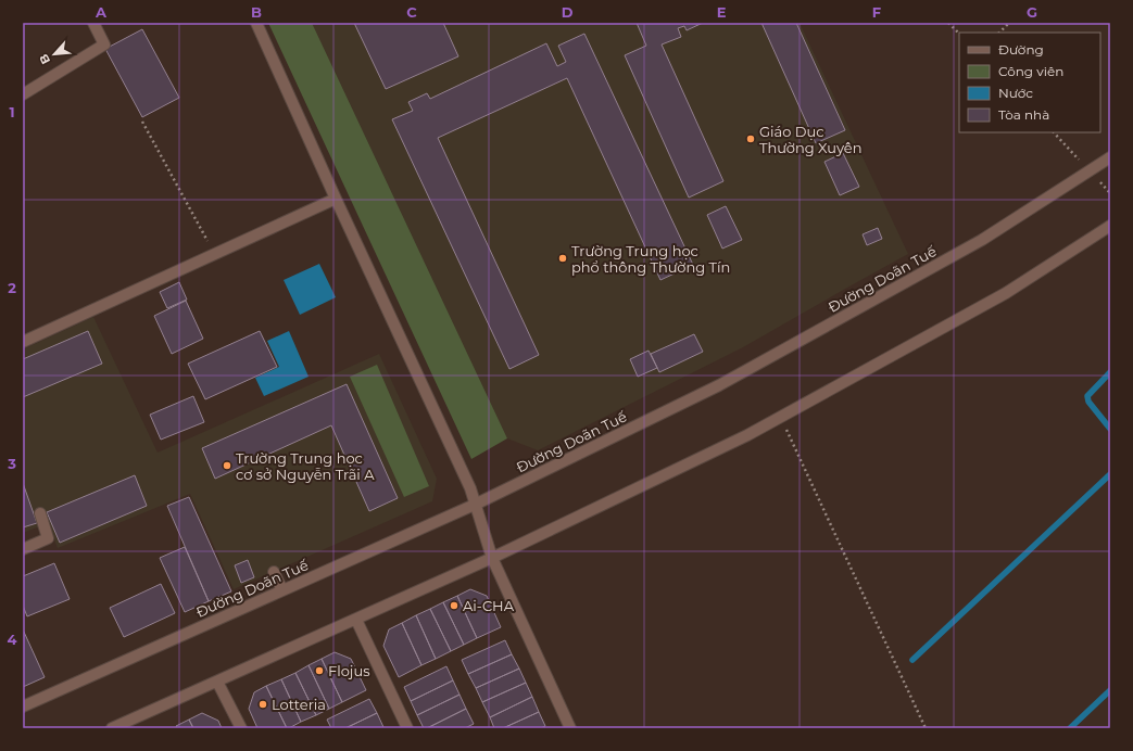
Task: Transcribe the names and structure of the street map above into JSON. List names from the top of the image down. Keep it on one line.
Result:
{"streets":{"street":["Đường Doãn Tuế"]},"places":["Giáo Dục Thường Xuyên","Trường Trung học phổ thông Thường Tín","Trường Trung học cơ sở Nguyễn Trãi A","Ai-CHA","Flojus","Lotteria"],"legend":["Đường","Công viên","Nước","Tòa nhà"],"north":"bottom left","grid":{"columns":["A","B","C","D","E","F","G"],"rows":["1","2","3","4"]}}
